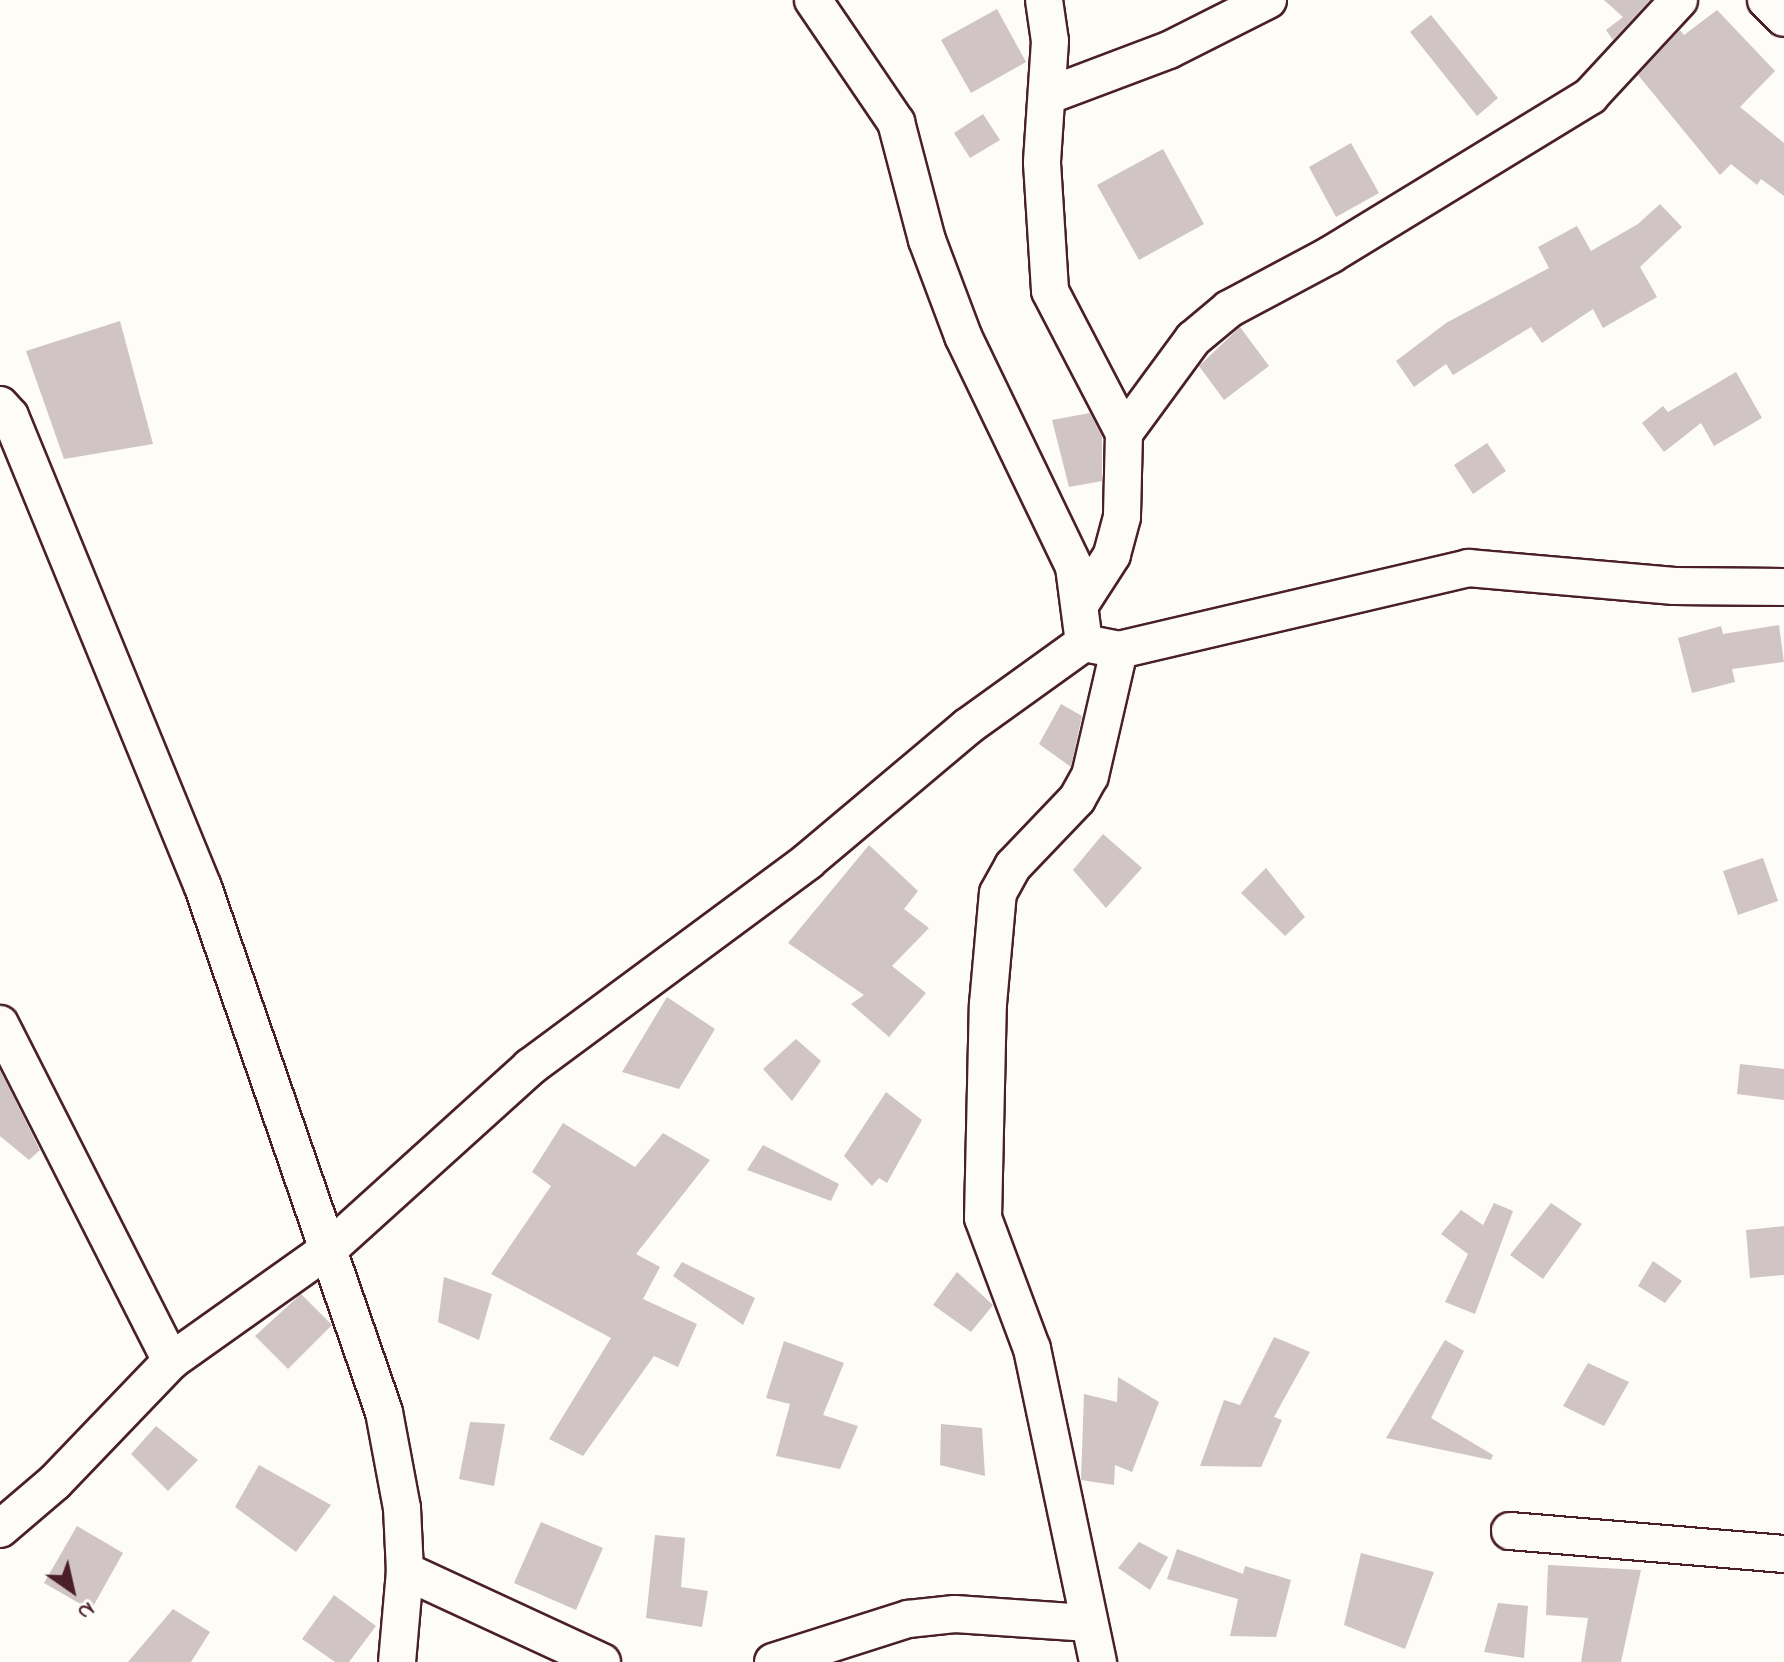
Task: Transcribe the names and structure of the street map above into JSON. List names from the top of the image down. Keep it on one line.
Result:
{"north":"bottom right"}
